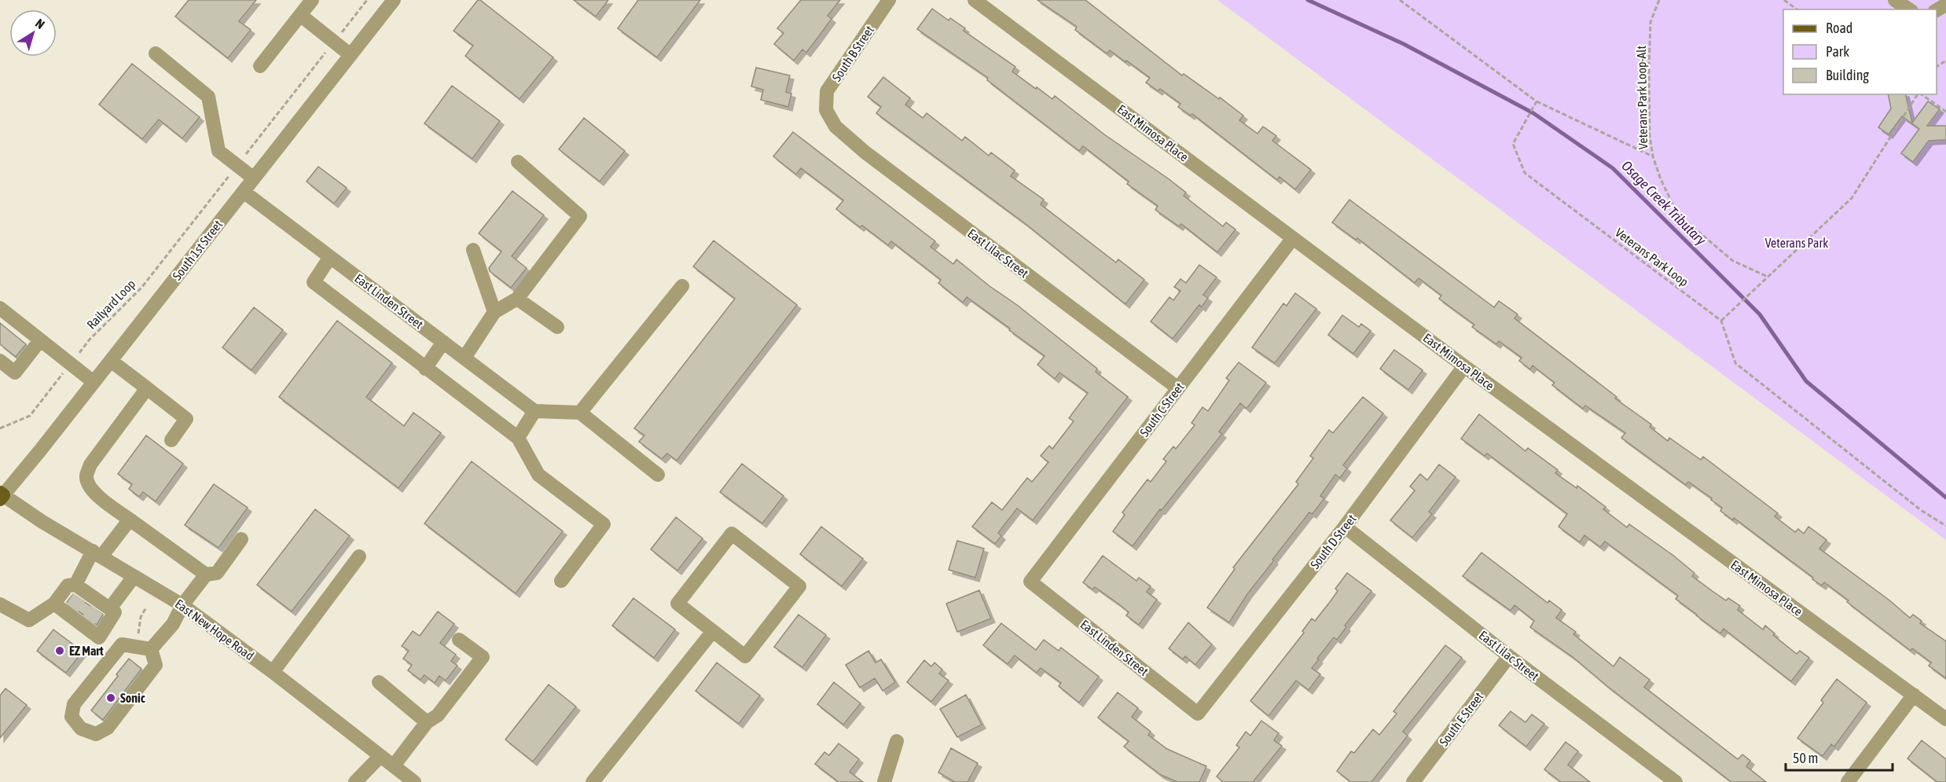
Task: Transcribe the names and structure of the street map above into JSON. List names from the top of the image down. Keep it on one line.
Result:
{"streets":{"street":["South B Street","East Mimosa Place","South 1st Street","East Lilac Street","East Linden Street","South C Street","South D Street","East New Hope Road","South E Street"],"path":["Veterans Park Loop-Alt","Veterans Park Loop","Railyard Loop"]},"crossings":[["South B Street","East Lilac Street"],["East Mimosa Place","South C Street"],["East Mimosa Place","South D Street"],["South 1st Street","East Linden Street"],["South 1st Street","East New Hope Road"],["East Lilac Street","South C Street"],["East Lilac Street","South D Street"],["East Lilac Street","South E Street"],["East Linden Street","South C Street"],["East Linden Street","South D Street"]],"water":["Osage Creek Tributary"],"parks":["Veterans Park"],"places":["EZ Mart","Sonic"],"legend":["Road","Park","Building"],"scale_bar":"50 m","north":"top right"}
